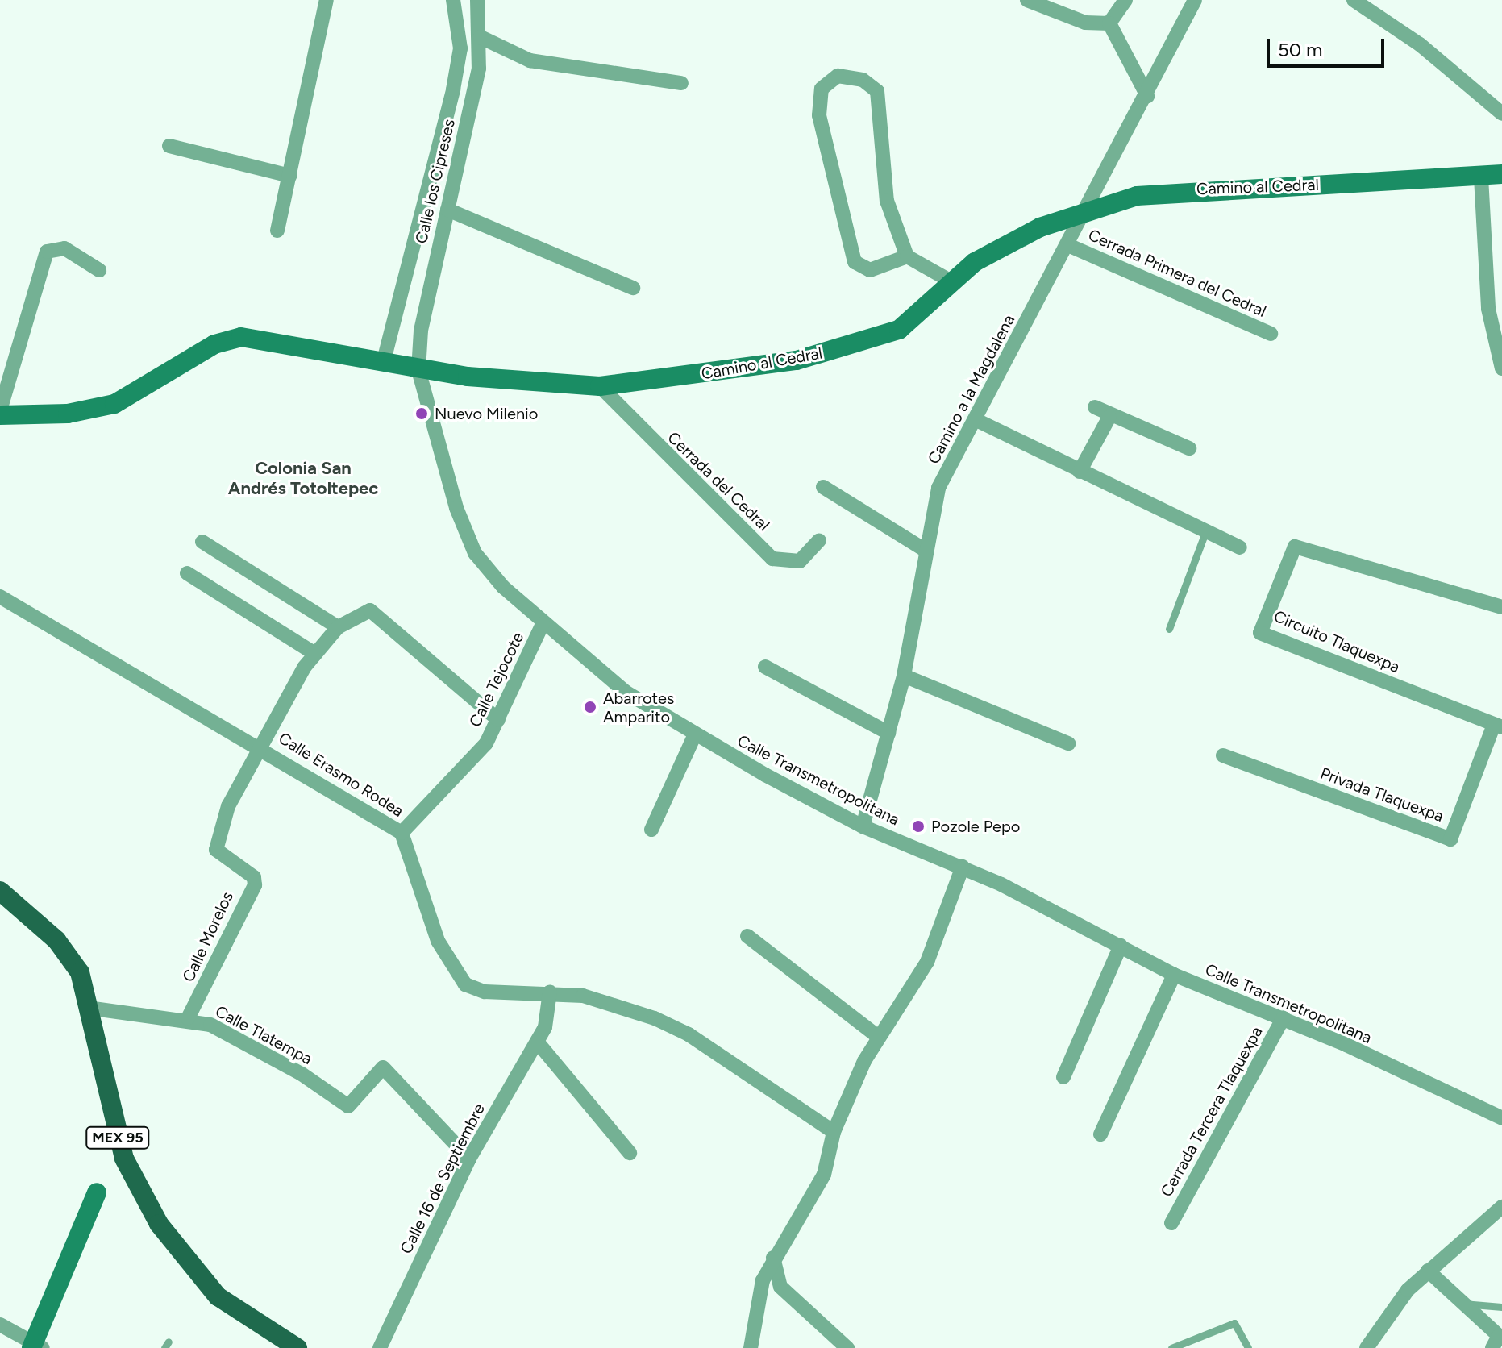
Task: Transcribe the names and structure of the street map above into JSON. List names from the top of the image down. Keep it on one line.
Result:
{"streets":{"main road":["MEX 95"],"street":["Calle los Cipreses","Camino al Cedral","Cerrada Primera del Cedral","Camino a la Magdalena","Cerrada del Cedral","Circuito Tlaquexpa","Calle Tejocote","Calle Erasmo Rodea","Calle Transmetropolitana","Privada Tlaquexpa","Calle Morelos","Calle Tlatempa","Cerrada Tercera Tlaquexpa","Calle 16 de Septiembre"]},"crossings":[["Calle los Cipreses","Camino al Cedral"],["Calle los Cipreses","Calle Transmetropolitana"],["Camino al Cedral","Camino a la Magdalena"],["Camino al Cedral","Cerrada del Cedral"],["Camino al Cedral","Calle Transmetropolitana"],["Cerrada Primera del Cedral","Camino a la Magdalena"],["Camino a la Magdalena","Calle Transmetropolitana"],["Circuito Tlaquexpa","Privada Tlaquexpa"],["Calle Tejocote","Calle Erasmo Rodea"],["Calle Tejocote","Calle Transmetropolitana"],["Calle Erasmo Rodea","Calle Morelos"],["Calle Erasmo Rodea","Calle 16 de Septiembre"],["Calle Transmetropolitana","Cerrada Tercera Tlaquexpa"],["Calle Morelos","Calle Tlatempa"],["Calle Tlatempa","MEX 95"],["Calle Tlatempa","Calle 16 de Septiembre"]],"districts":["Colonia San Andrés Totoltepec"],"places":["Nuevo Milenio","Abarrotes Amparito","Pozole Pepo"],"scale_bar":"50 m"}
